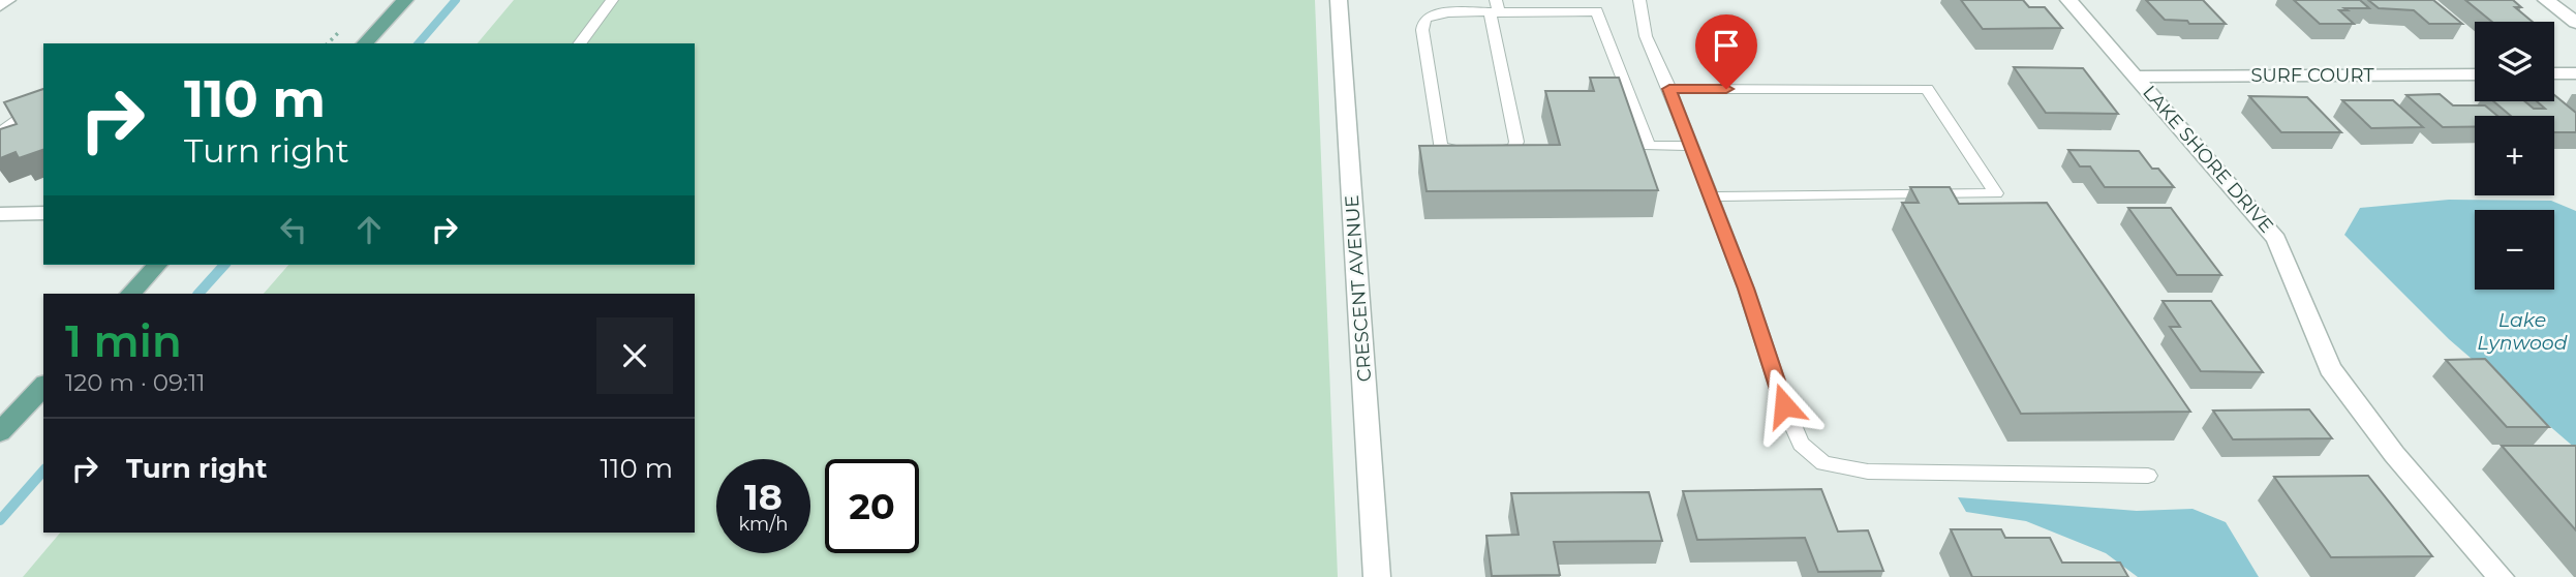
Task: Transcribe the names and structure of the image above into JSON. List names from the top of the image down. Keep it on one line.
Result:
{"streets":{"street":["SURF COURT","LAKE SHORE DRIVE","CRESCENT AVENUE"]},"crossings":[["SURF COURT","LAKE SHORE DRIVE"]],"water":["Lake Lynwood"],"page":{"map_buttons":["+","−"],"turn":["110 m","Turn right"],"heading":["1 min","120 m · 09:11"],"list":[{"name":"Turn right","value":"110 m"}],"speed":"18 km/h","limit":"20"}}
